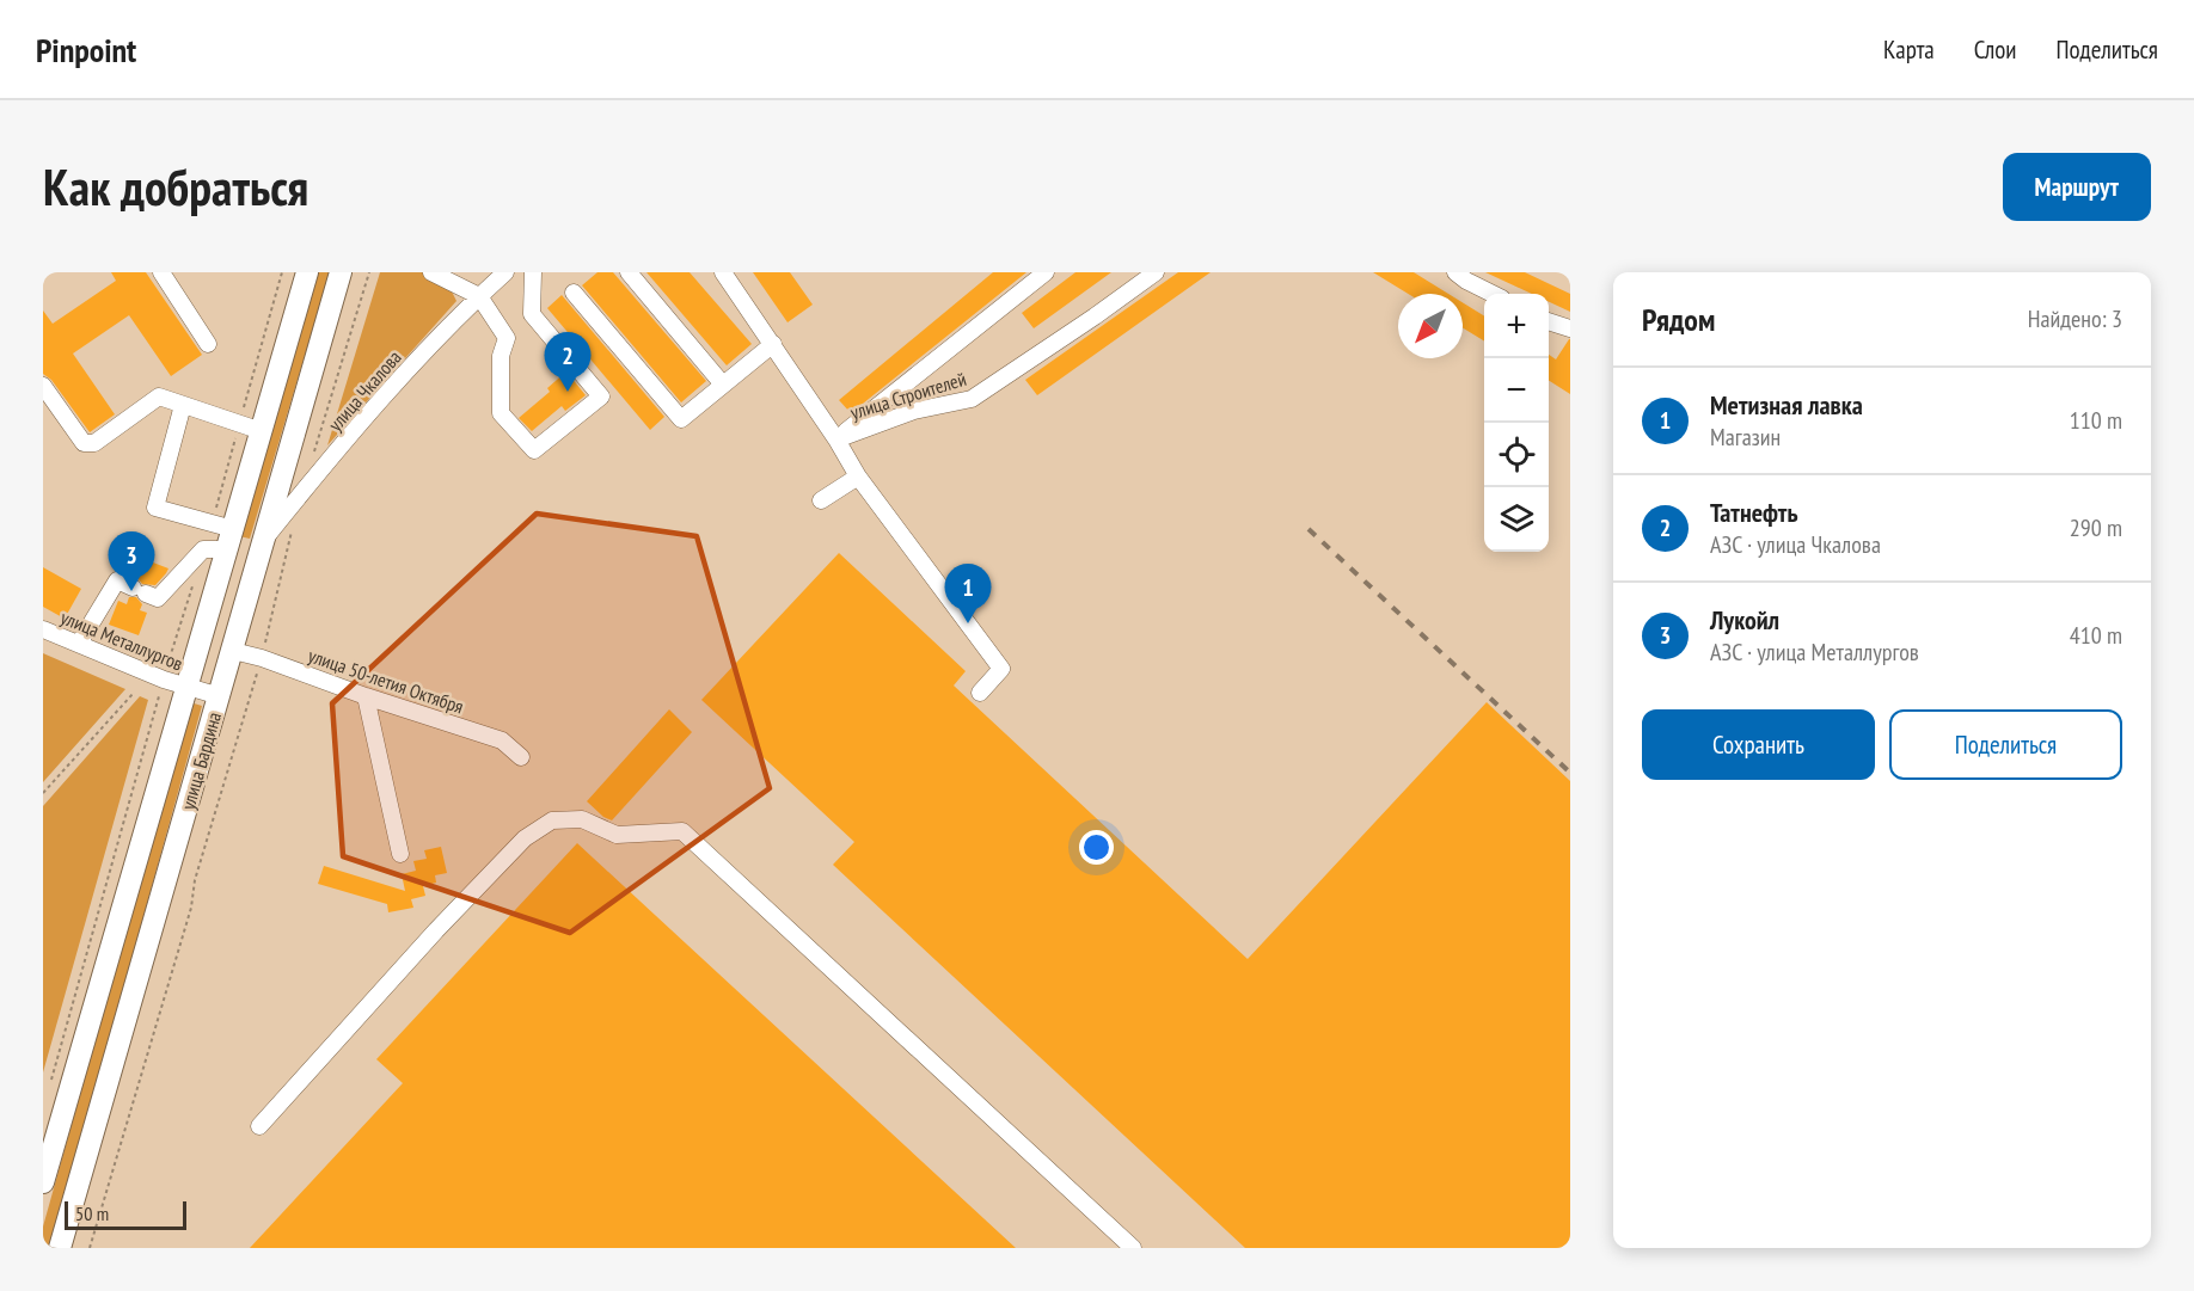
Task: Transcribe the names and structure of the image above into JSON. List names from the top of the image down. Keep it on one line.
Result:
{"streets":{"main road":["улица Бардина"],"street":["улица Чкалова","улица Строителей","улица Металлургов","улица 50-летия Октября"]},"crossings":[["улица Чкалова","улица Бардина"],["улица Металлургов","улица Бардина"],["улица 50-летия Октября","улица Бардина"]],"scale_bar":"50 m","north":"bottom left","page":{"header":"Pinpoint","nav":["Карта","Слои","Поделиться"],"buttons":["Маршрут",["Сохранить","Поделиться"]],"title":"Как добраться","heading":["Рядом","Найдено: 3"],"map_buttons":["+","−"],"pins":["2","3","1"],"list":[{"mark":"1","name":"Метизная лавка","note":"Магазин","value":"110 m"},{"mark":"2","name":"Татнефть","note":"АЗС · улица Чкалова","value":"290 m"},{"mark":"3","name":"Лукойл","note":"АЗС · улица Металлургов","value":"410 m"}],"scale":"50 m"}}
